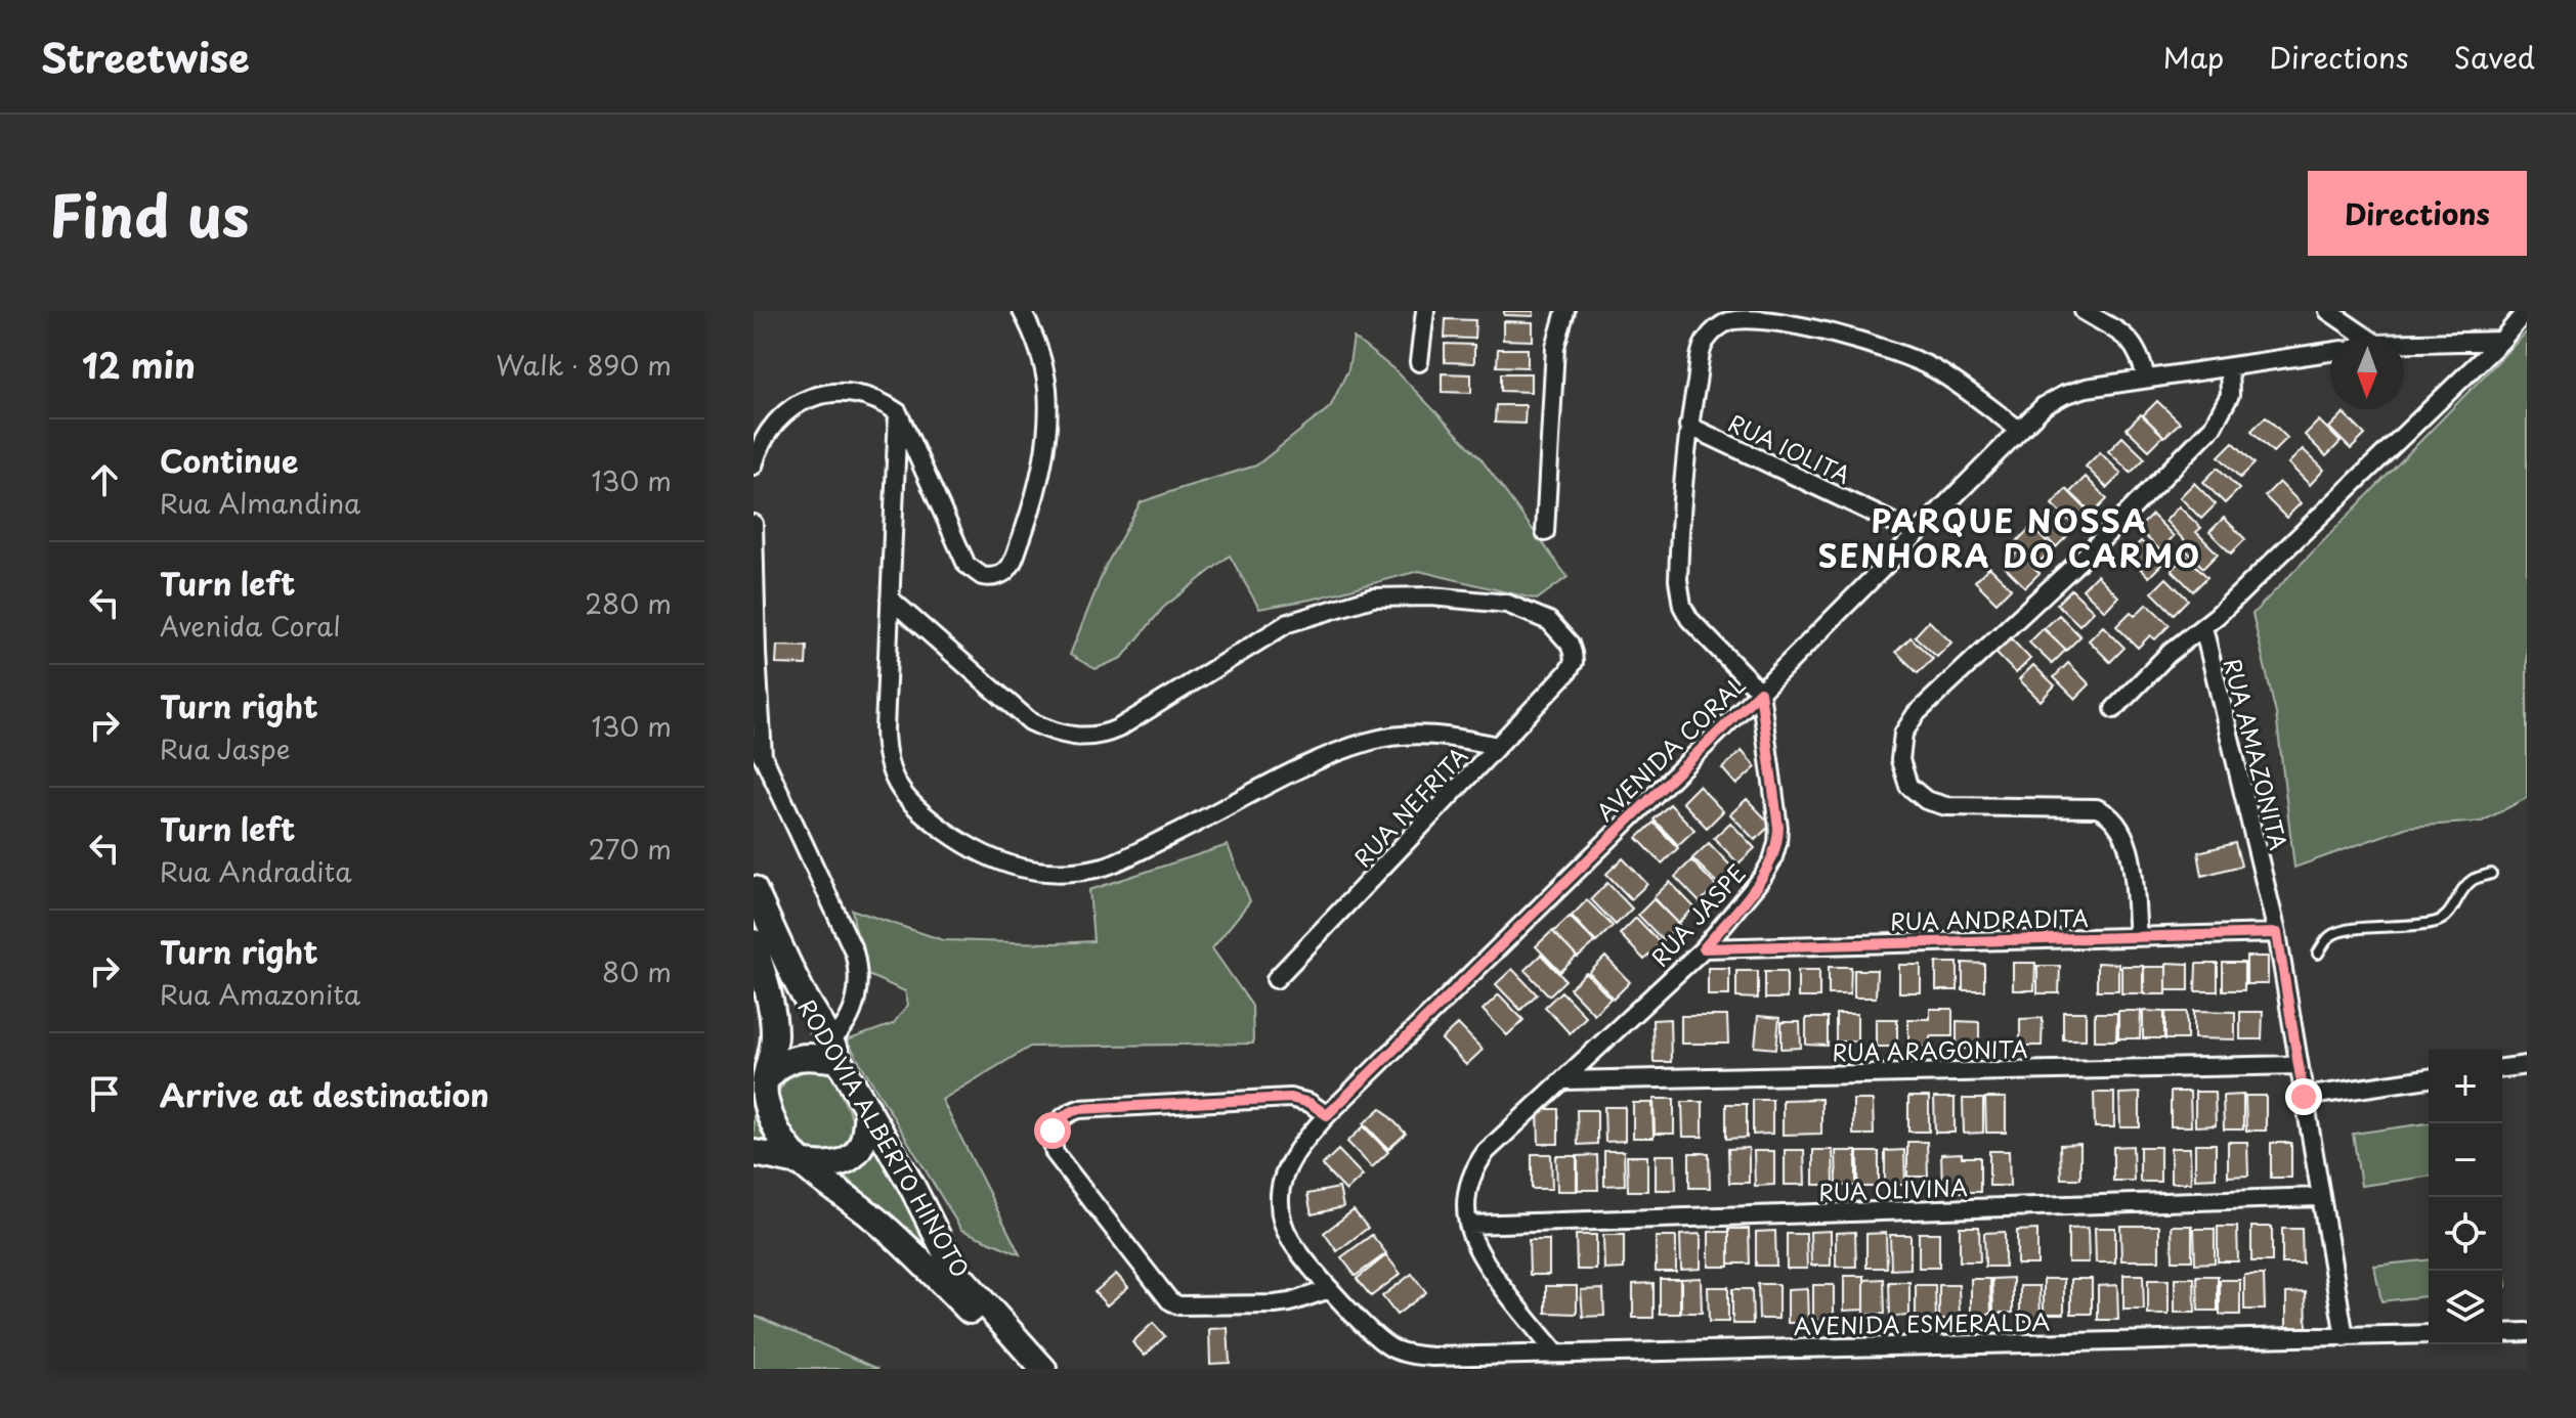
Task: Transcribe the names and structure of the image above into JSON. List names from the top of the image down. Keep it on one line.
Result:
{"streets":{"main road":["RODOVIA ALBERTO HINOTO"],"street":["RUA IOLITA","AVENIDA CORAL","RUA AMAZONITA","RUA NEFRITA","RUA JASPE","RUA ANDRADITA","RUA ARAGONITA","RUA OLIVINA","AVENIDA ESMERALDA"]},"crossings":[["RUA IOLITA","AVENIDA CORAL"],["AVENIDA CORAL","RUA JASPE"],["AVENIDA CORAL","AVENIDA ESMERALDA"],["RUA AMAZONITA","RUA ANDRADITA"],["RUA AMAZONITA","RUA ARAGONITA"],["RUA AMAZONITA","RUA OLIVINA"],["RUA AMAZONITA","AVENIDA ESMERALDA"],["RUA JASPE","RUA ANDRADITA"],["RUA JASPE","RUA ARAGONITA"],["RUA JASPE","RUA OLIVINA"],["RUA JASPE","AVENIDA ESMERALDA"]],"districts":["PARQUE NOSSA SENHORA DO CARMO"],"north":"bottom","page":{"header":"Streetwise","nav":["Map","Directions","Saved"],"title":"Find us","buttons":"Directions","heading":["12 min","Walk · 890 m"],"list":[["Continue","Rua Almandina","130 m"],["Turn left","Avenida Coral","280 m"],["Turn right","Rua Jaspe","130 m"],["Turn left","Rua Andradita","270 m"],["Turn right","Rua Amazonita","80 m"],"Arrive at destination"],"map_buttons":["+","−"]}}
